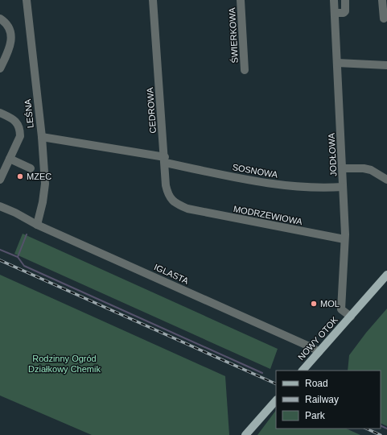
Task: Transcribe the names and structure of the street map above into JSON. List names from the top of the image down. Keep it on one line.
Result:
{"streets":{"main road":["NOWY OTOK"],"street":["ŚWIERKOWA","CEDROWA","LEŚNA","JODŁOWA","SOSNOWA","MODRZEWIOWA","IGLASTA"]},"crossings":[["CEDROWA","SOSNOWA"],["CEDROWA","MODRZEWIOWA"],["LEŚNA","SOSNOWA"],["LEŚNA","IGLASTA"],["JODŁOWA","SOSNOWA"],["JODŁOWA","MODRZEWIOWA"],["JODŁOWA","NOWY OTOK"],["IGLASTA","NOWY OTOK"]],"parks":["Rodzinny Ogród Działkowy Chemik"],"places":["MZEC","MOL"],"legend":["Road","Railway","Park"]}
